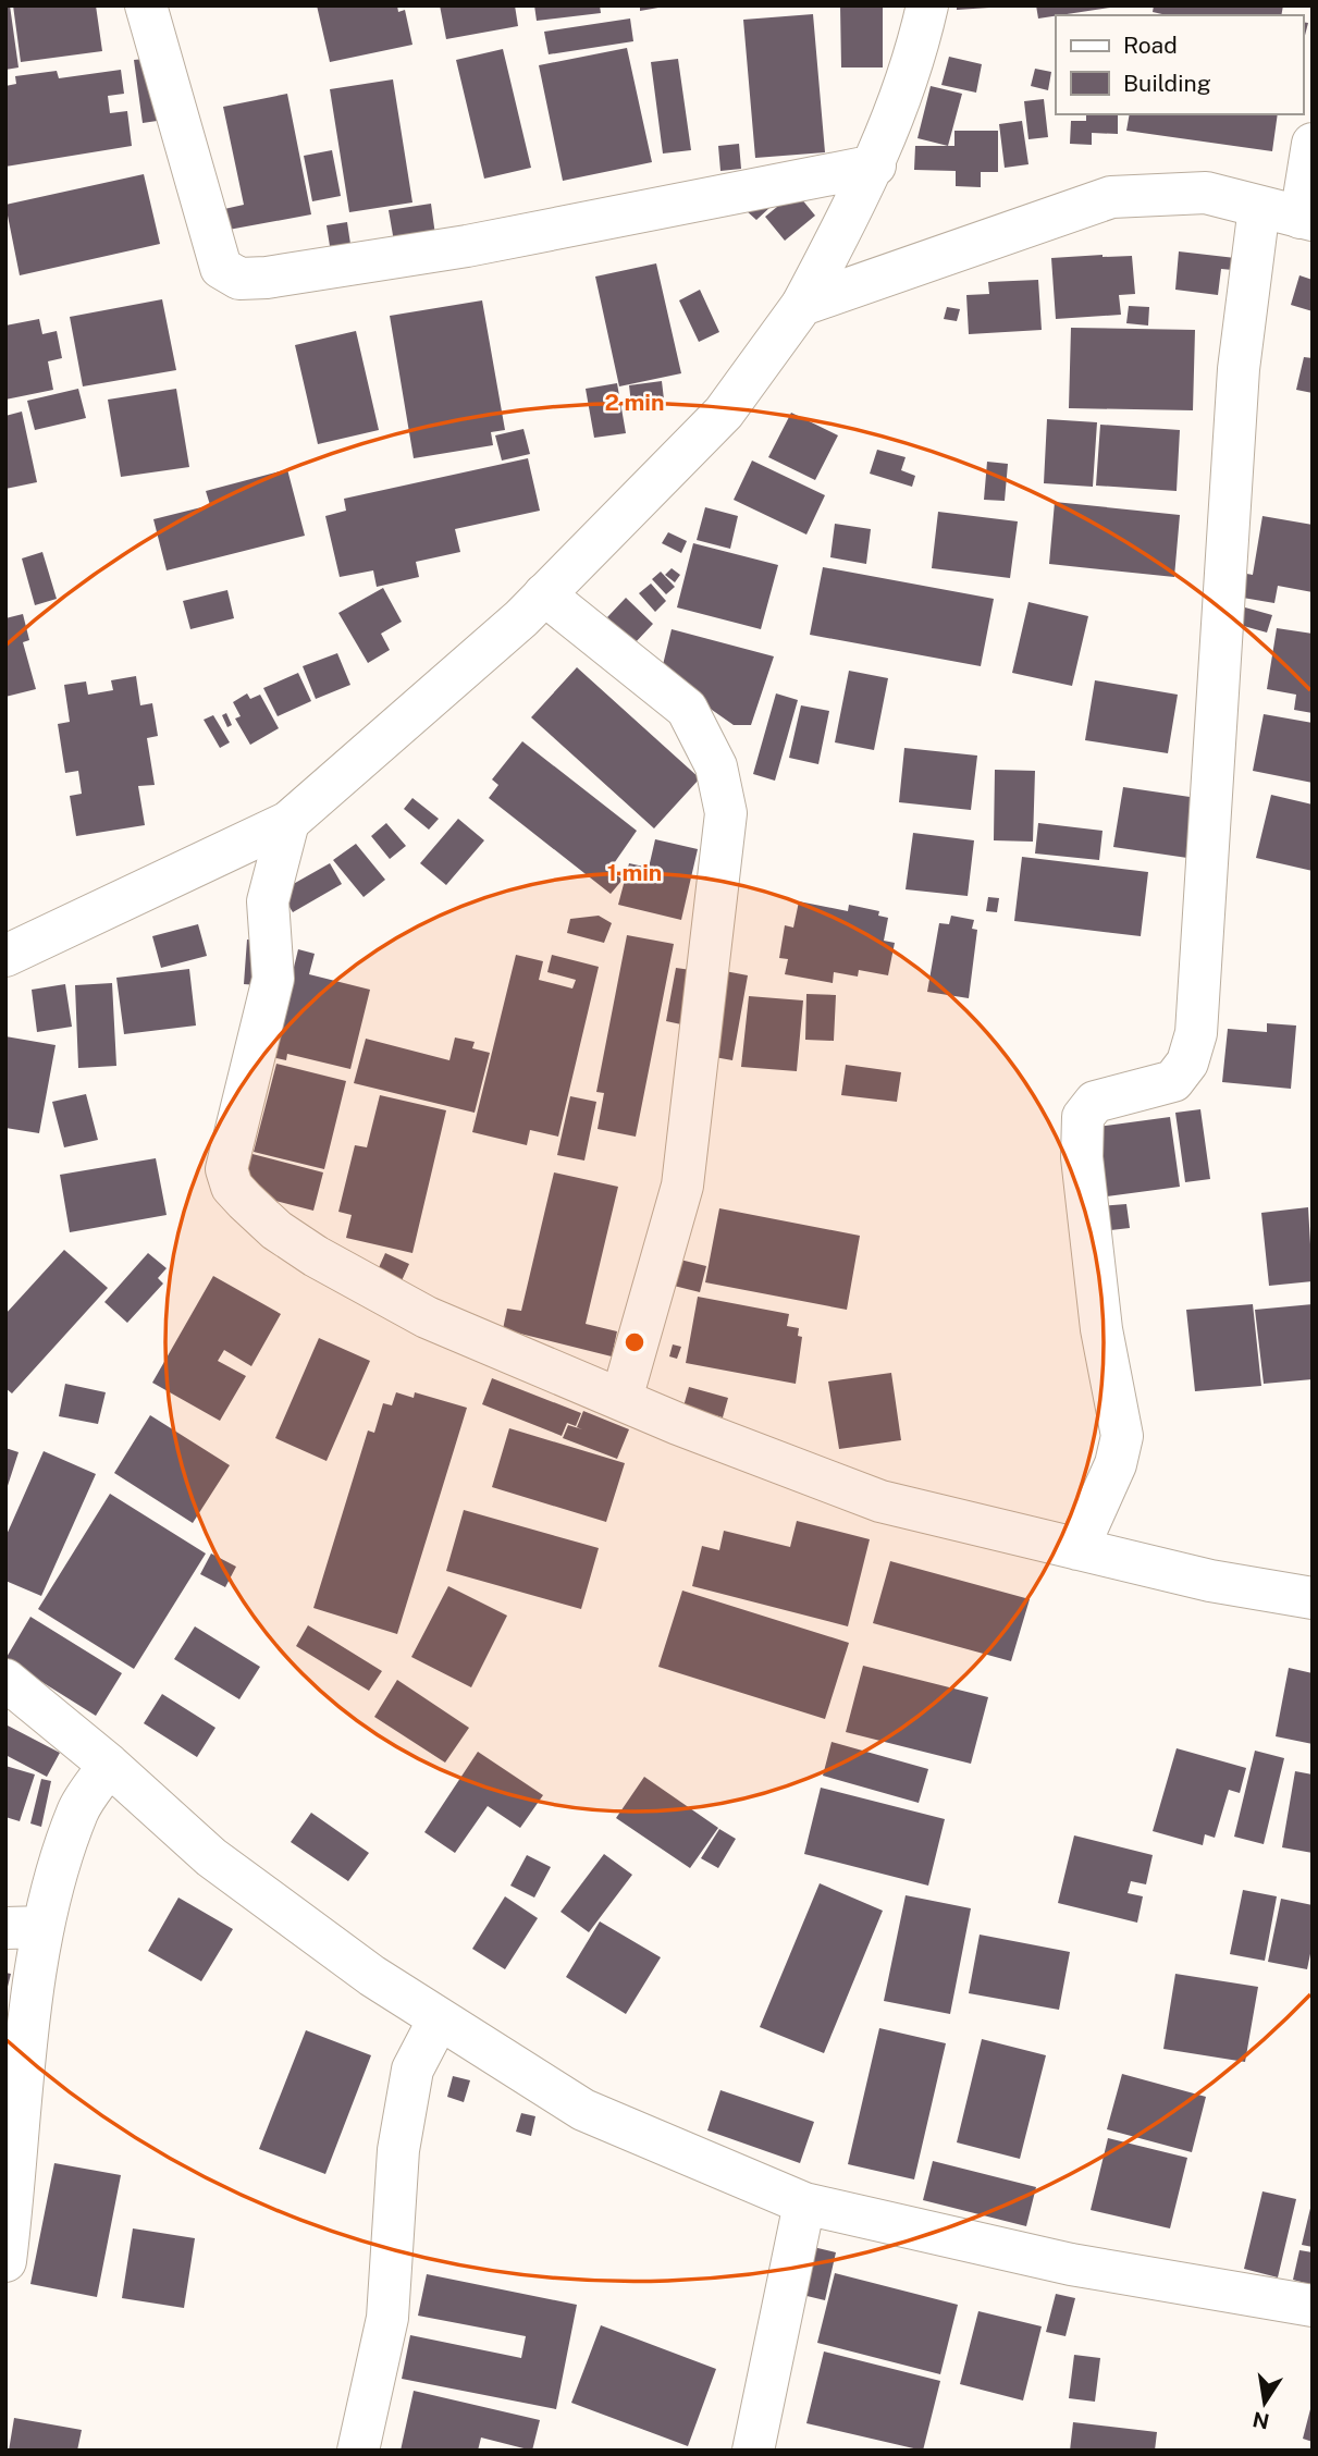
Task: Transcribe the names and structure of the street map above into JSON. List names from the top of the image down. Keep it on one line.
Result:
{"legend":["Road","Building"],"north":"bottom","rings":["2 min","1 min"]}
